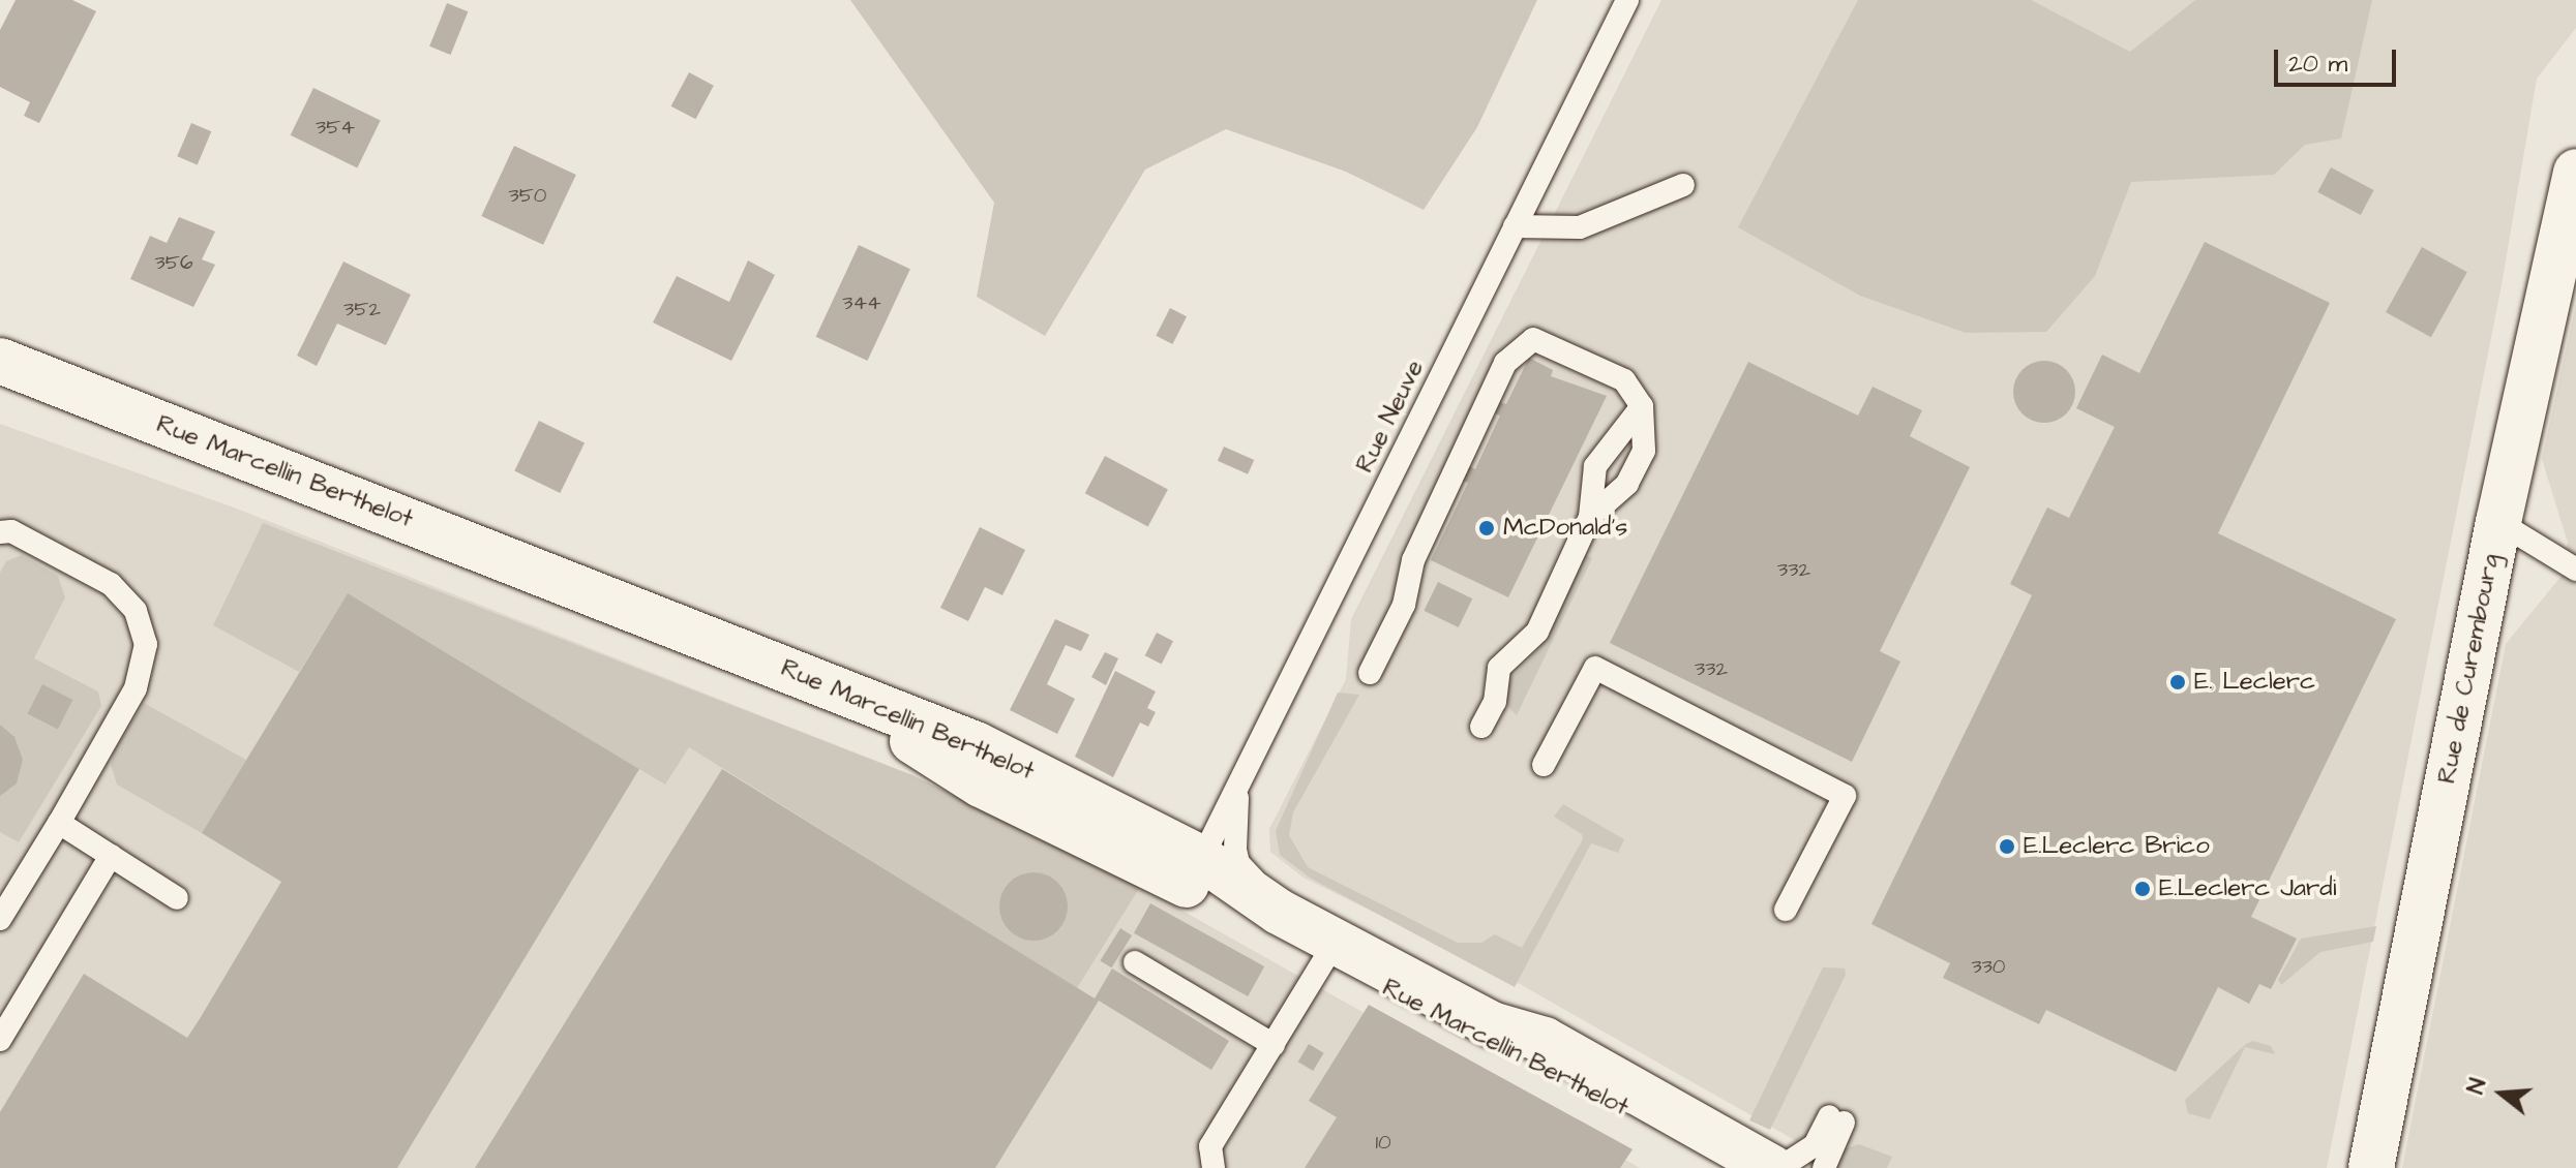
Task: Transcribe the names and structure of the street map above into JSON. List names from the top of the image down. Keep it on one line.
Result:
{"streets":{"main road":["Rue Marcellin Berthelot","Rue de Curembourg"],"lane":["Rue Neuve"]},"crossings":[["Rue Neuve","Rue Marcellin Berthelot"]],"places":["McDonald's","E. Leclerc","E.Leclerc Brico","E.Leclerc Jardi"],"house_numbers":["354","350","356","344","352","332","332","330","10"],"scale_bar":"20 m","north":"left"}
